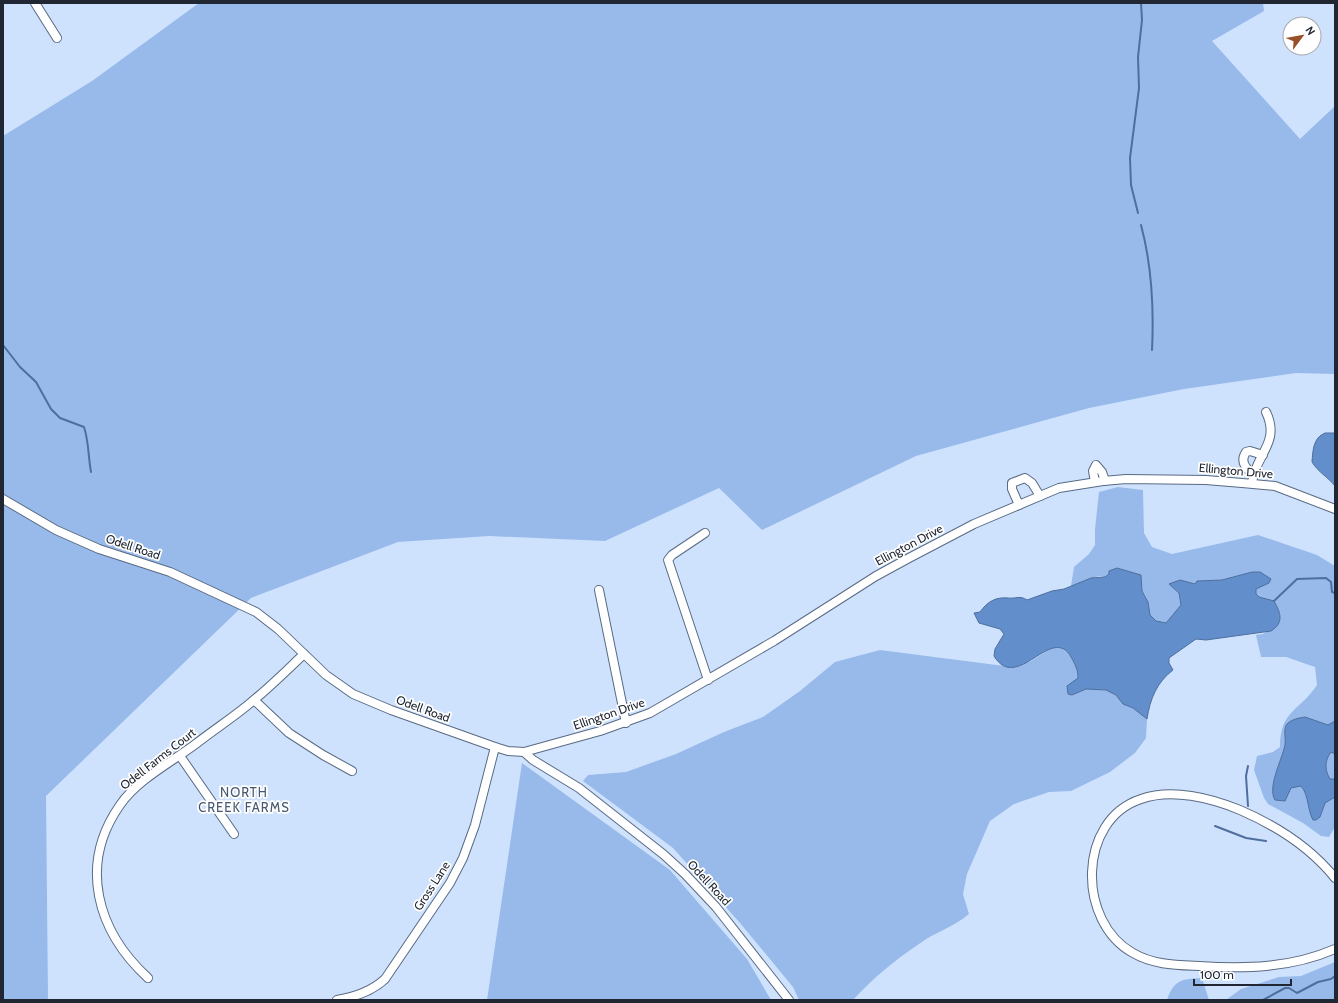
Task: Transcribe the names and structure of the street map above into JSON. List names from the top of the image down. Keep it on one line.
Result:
{"streets":{"street":["Ellington Drive","Odell Road","Odell Farms Court","Gross Lane"]},"crossings":[["Ellington Drive","Odell Road"],["Odell Road","Odell Farms Court"],["Odell Road","Gross Lane"]],"districts":["NORTH CREEK FARMS"],"scale_bar":"100 m","north":"top right"}
